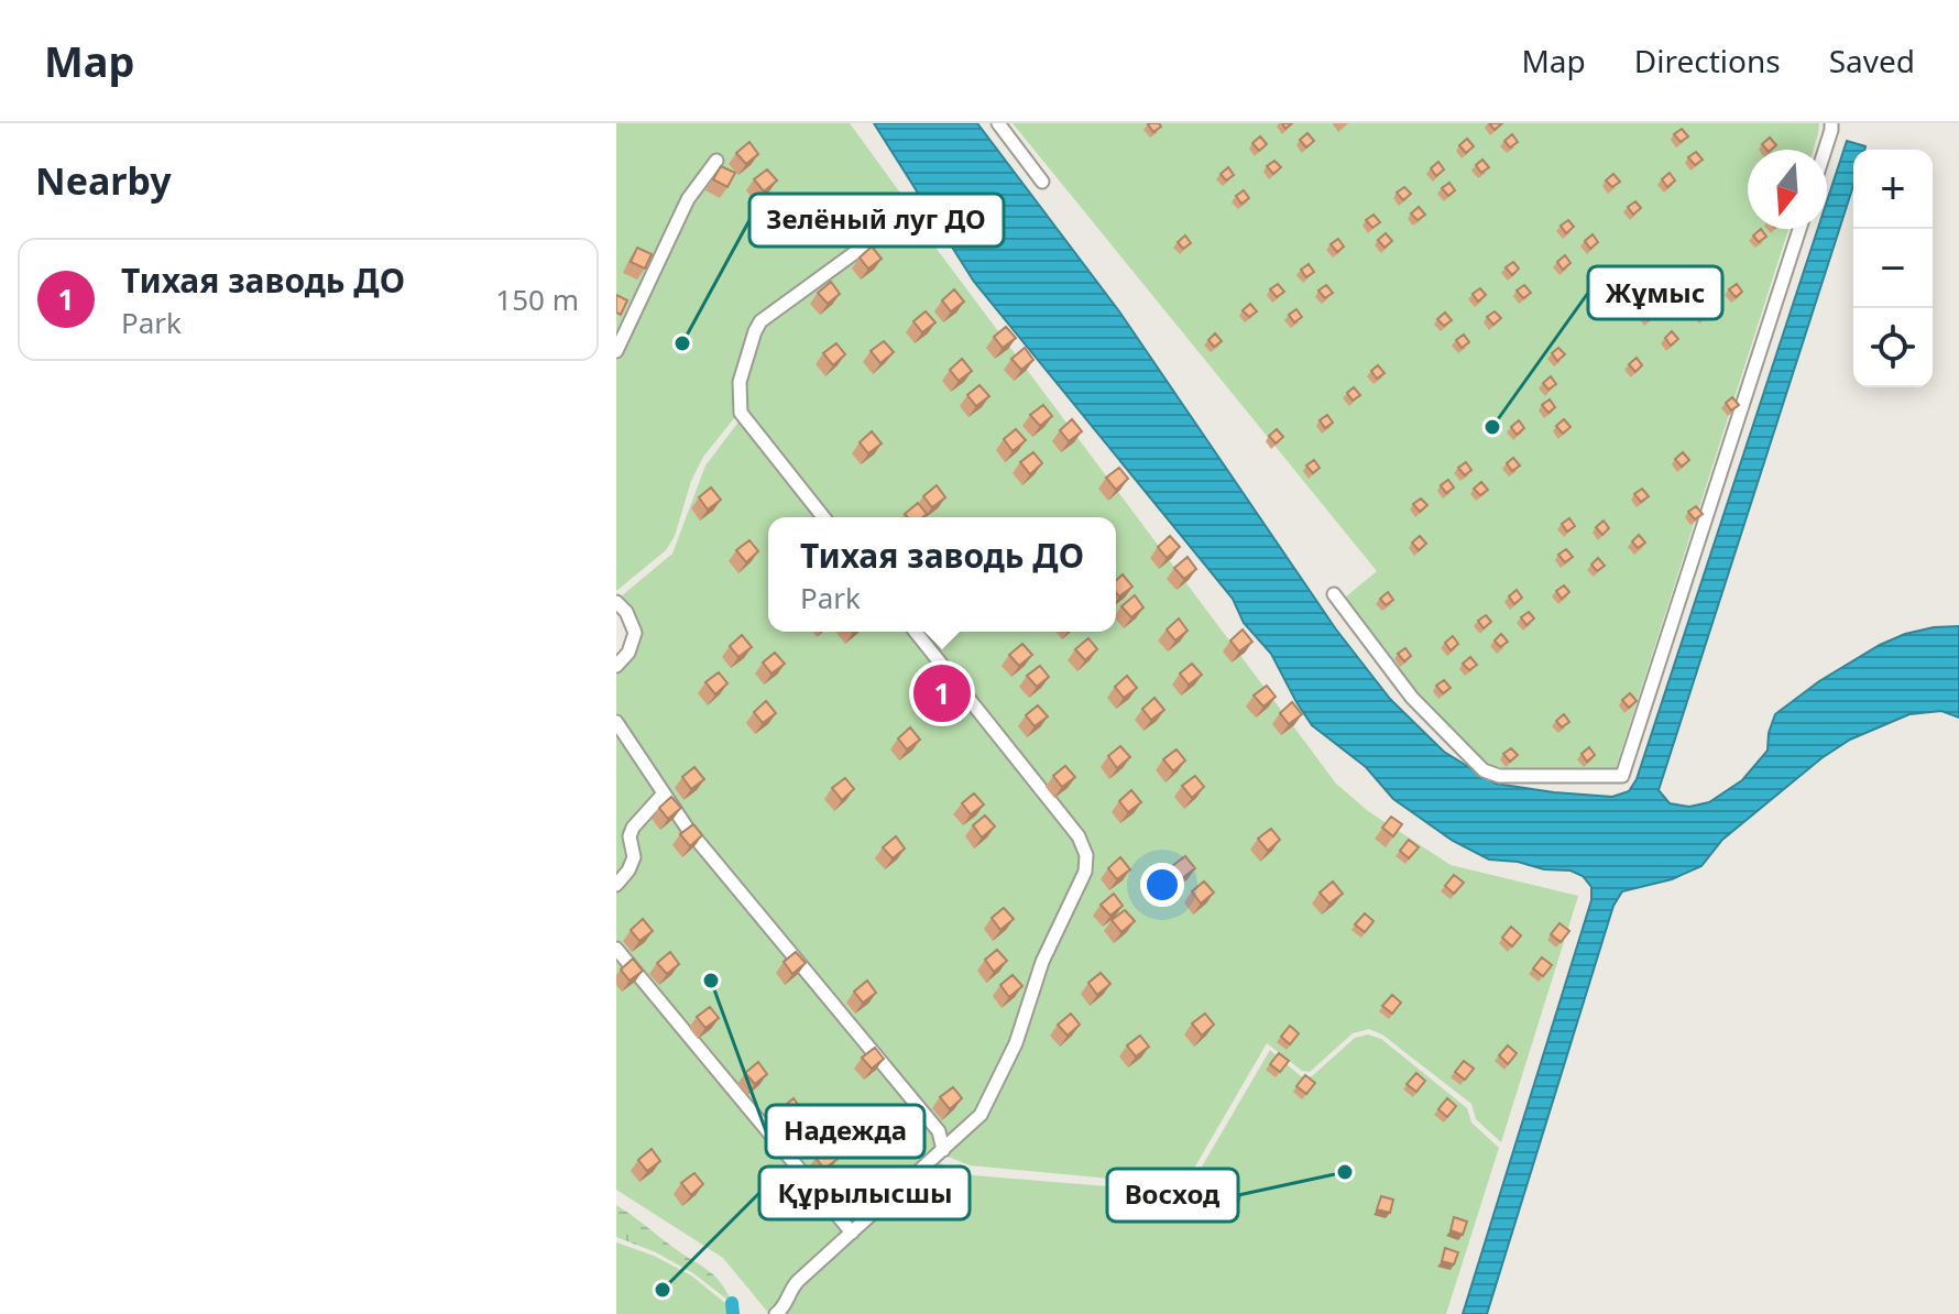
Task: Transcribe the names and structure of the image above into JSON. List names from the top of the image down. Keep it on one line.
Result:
{"places":["Зелёный луг ДО","Жұмыс","Надежда","Восход","Құрылысшы"],"north":"bottom","page":{"header":"Map","nav":["Map","Directions","Saved"],"heading":"Nearby","map_buttons":["+","−"],"list":[{"mark":"1","name":"Тихая заводь ДО","note":"Park","value":"150 m"}],"popup":["Тихая заводь ДО","Park"],"pins":"1"}}
